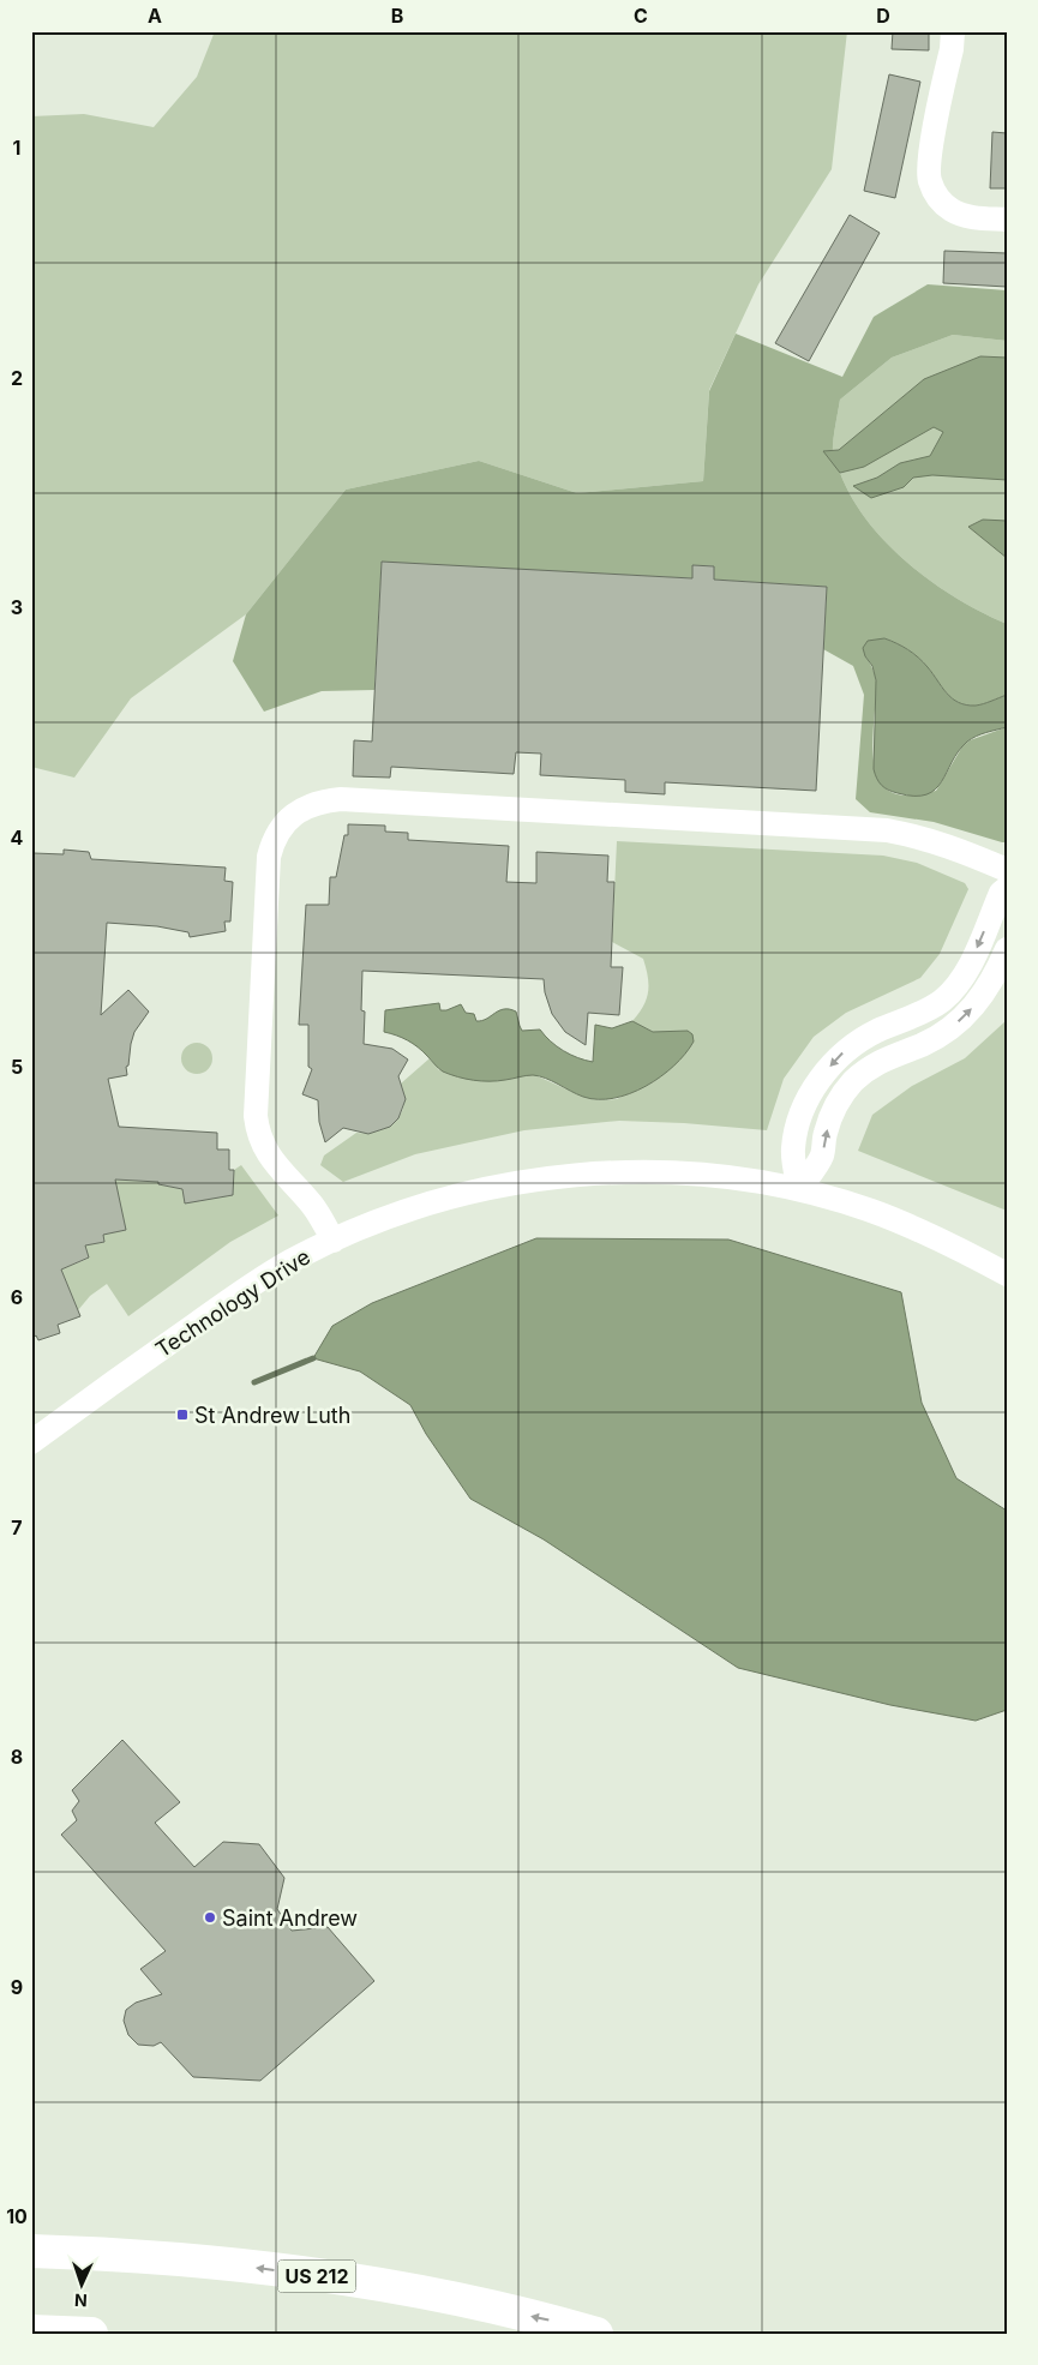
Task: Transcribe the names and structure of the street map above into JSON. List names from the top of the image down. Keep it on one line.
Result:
{"streets":{"highway":["US 212"],"street":["Technology Drive"]},"places":{"transit":["St Andrew Luth"],"other":["Saint Andrew"]},"north":"bottom","grid":{"columns":["A","B","C","D"],"rows":["1","2","3","4","5","6","7","8","9","10"]}}
